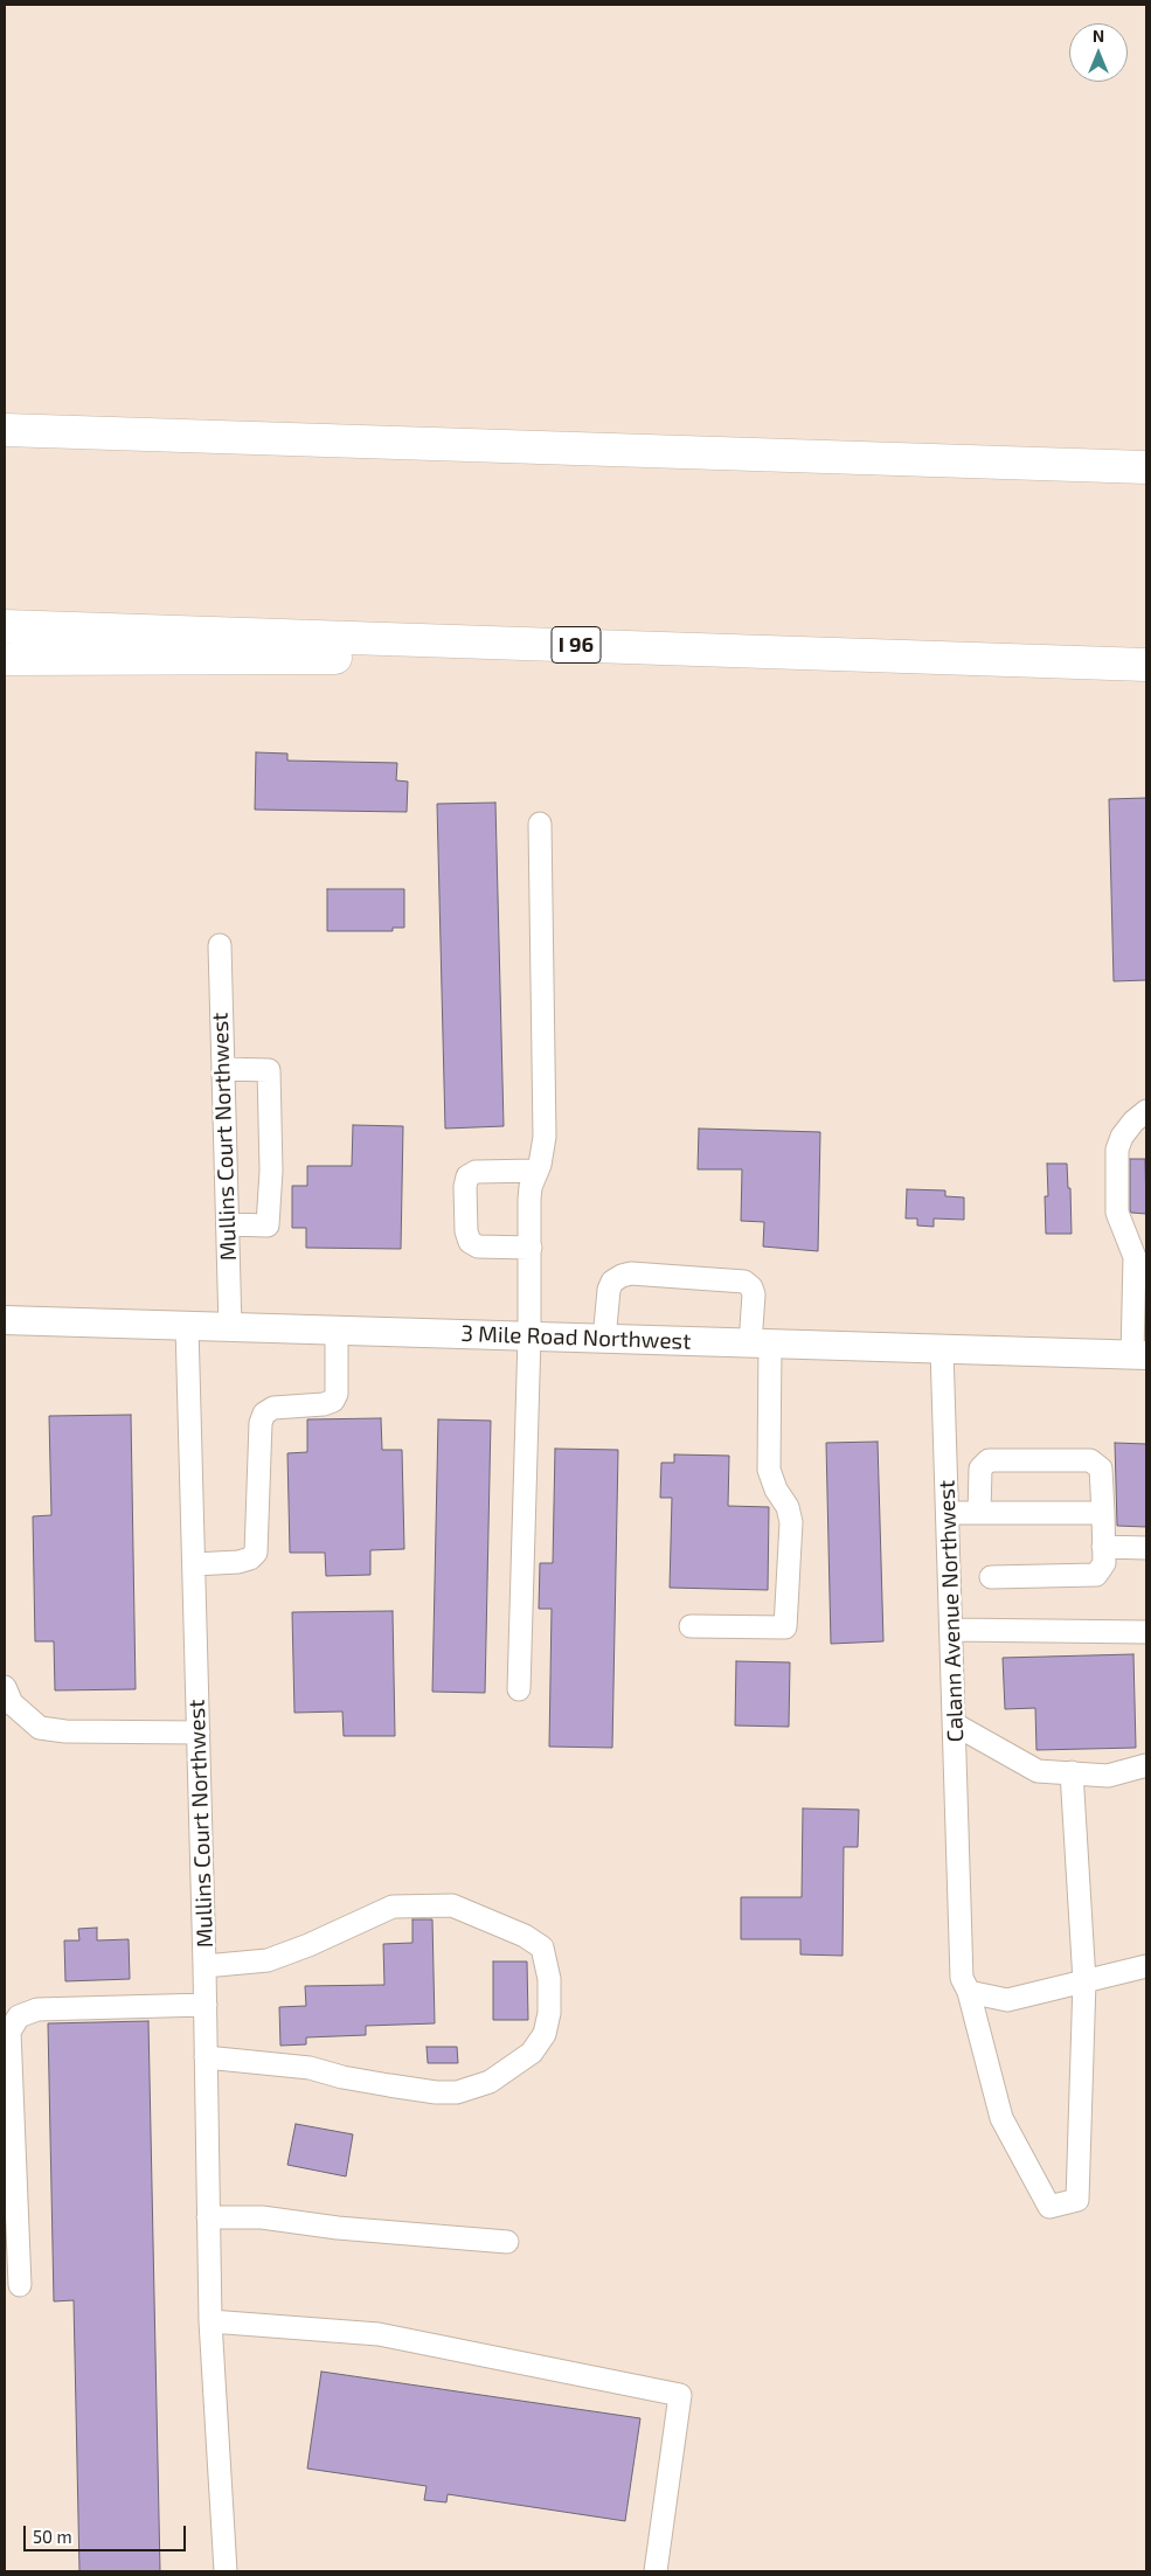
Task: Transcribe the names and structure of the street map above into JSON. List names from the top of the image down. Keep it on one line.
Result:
{"streets":{"highway":["I 96"],"main road":["3 Mile Road Northwest"],"street":["Mullins Court Northwest","Calann Avenue Northwest"]},"crossings":[["Mullins Court Northwest","3 Mile Road Northwest"],["3 Mile Road Northwest","Calann Avenue Northwest"]],"scale_bar":"50 m","north":"top"}
